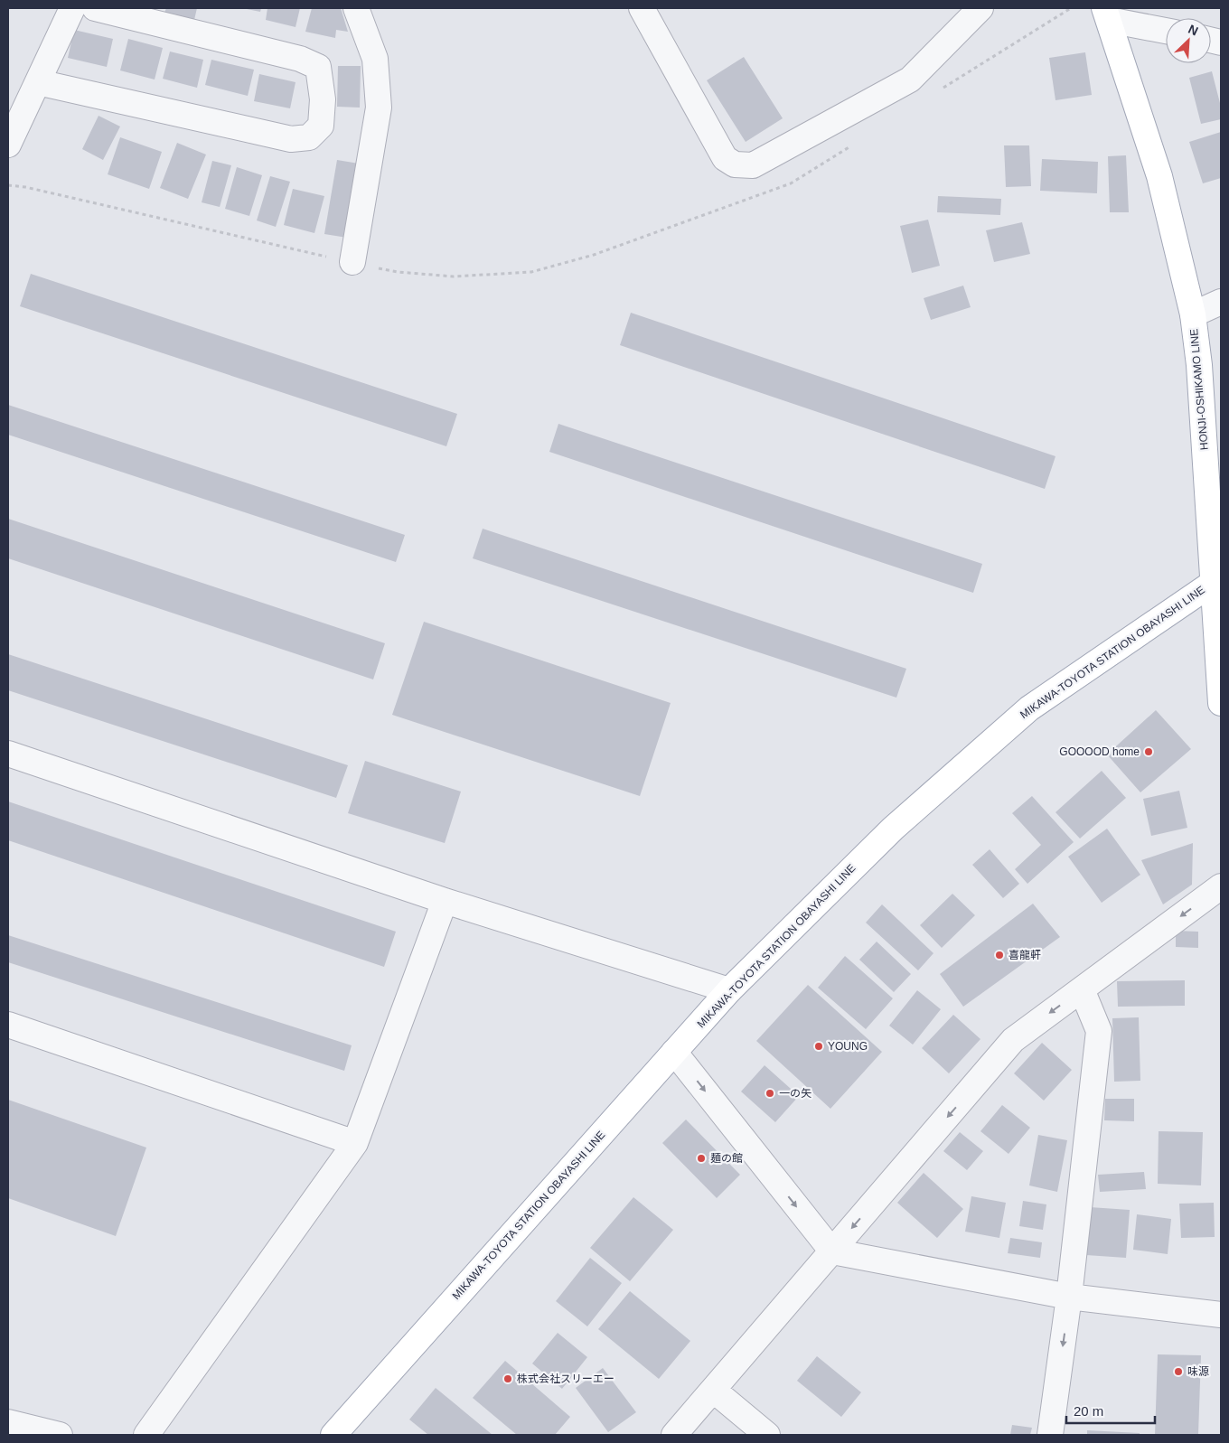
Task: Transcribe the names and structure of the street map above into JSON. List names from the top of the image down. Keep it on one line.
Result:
{"streets":{"main road":["HONJI-OSHIKAMO LINE","MIKAWA-TOYOTA STATION OBAYASHI LINE"]},"crossings":[["HONJI-OSHIKAMO LINE","MIKAWA-TOYOTA STATION OBAYASHI LINE"]],"places":["GOOOOD home","喜龍軒","YOUNG","一の矢","麺の館","味源","株式会社スリーエー"],"scale_bar":"20 m","north":"top right"}
